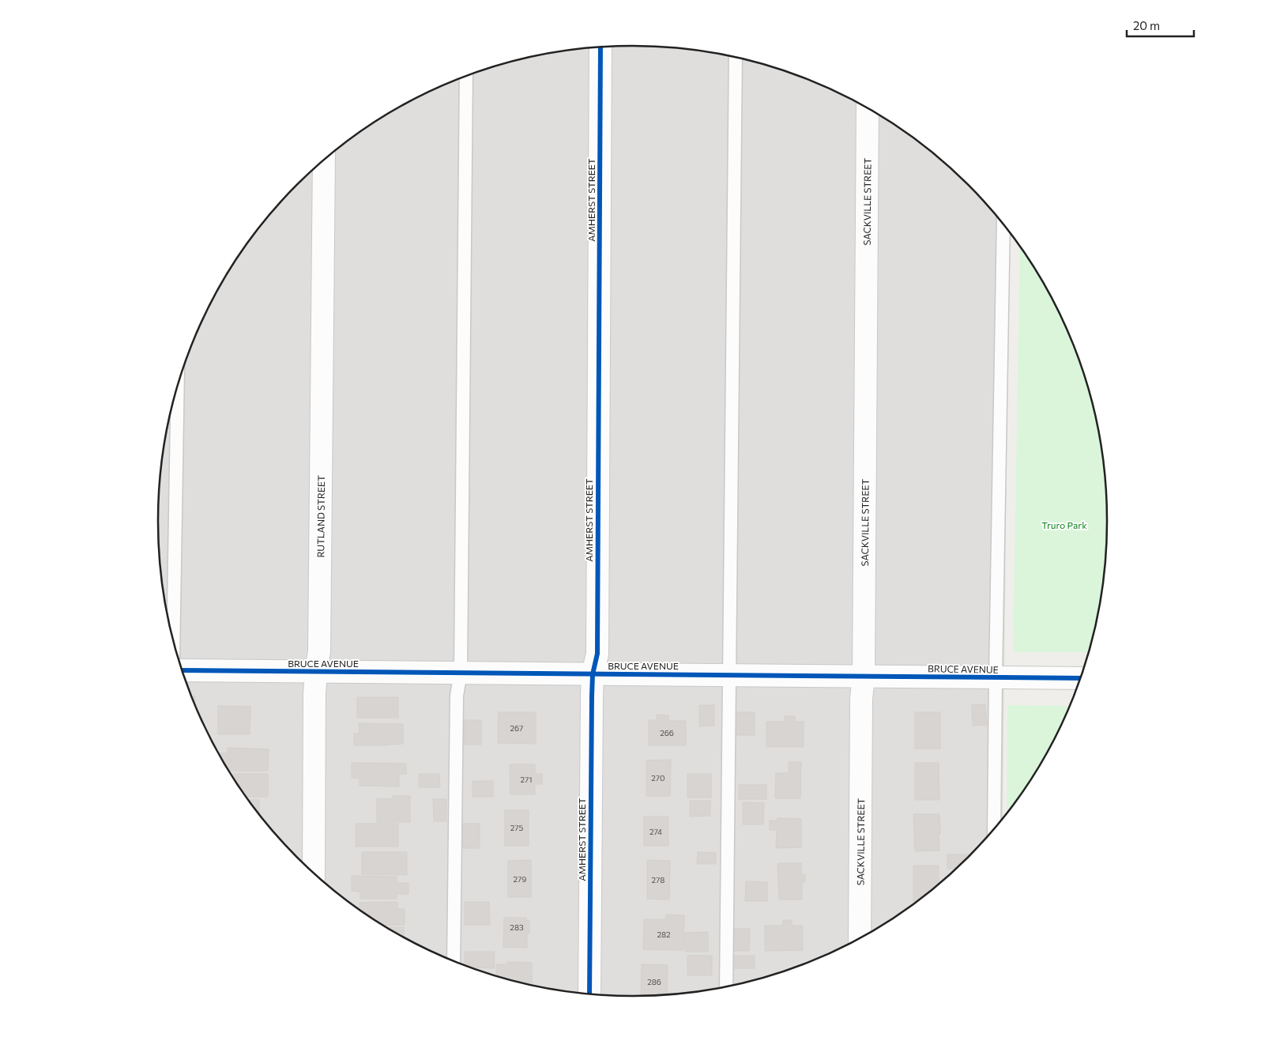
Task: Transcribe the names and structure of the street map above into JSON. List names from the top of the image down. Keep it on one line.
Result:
{"streets":{"street":["AMHERST STREET","SACKVILLE STREET","RUTLAND STREET","BRUCE AVENUE"]},"crossings":[["AMHERST STREET","BRUCE AVENUE"],["SACKVILLE STREET","BRUCE AVENUE"],["RUTLAND STREET","BRUCE AVENUE"]],"parks":["Truro Park"],"house_numbers":["267","266","270","271","275","274","279","278","283","282","286"],"scale_bar":"20 m"}
